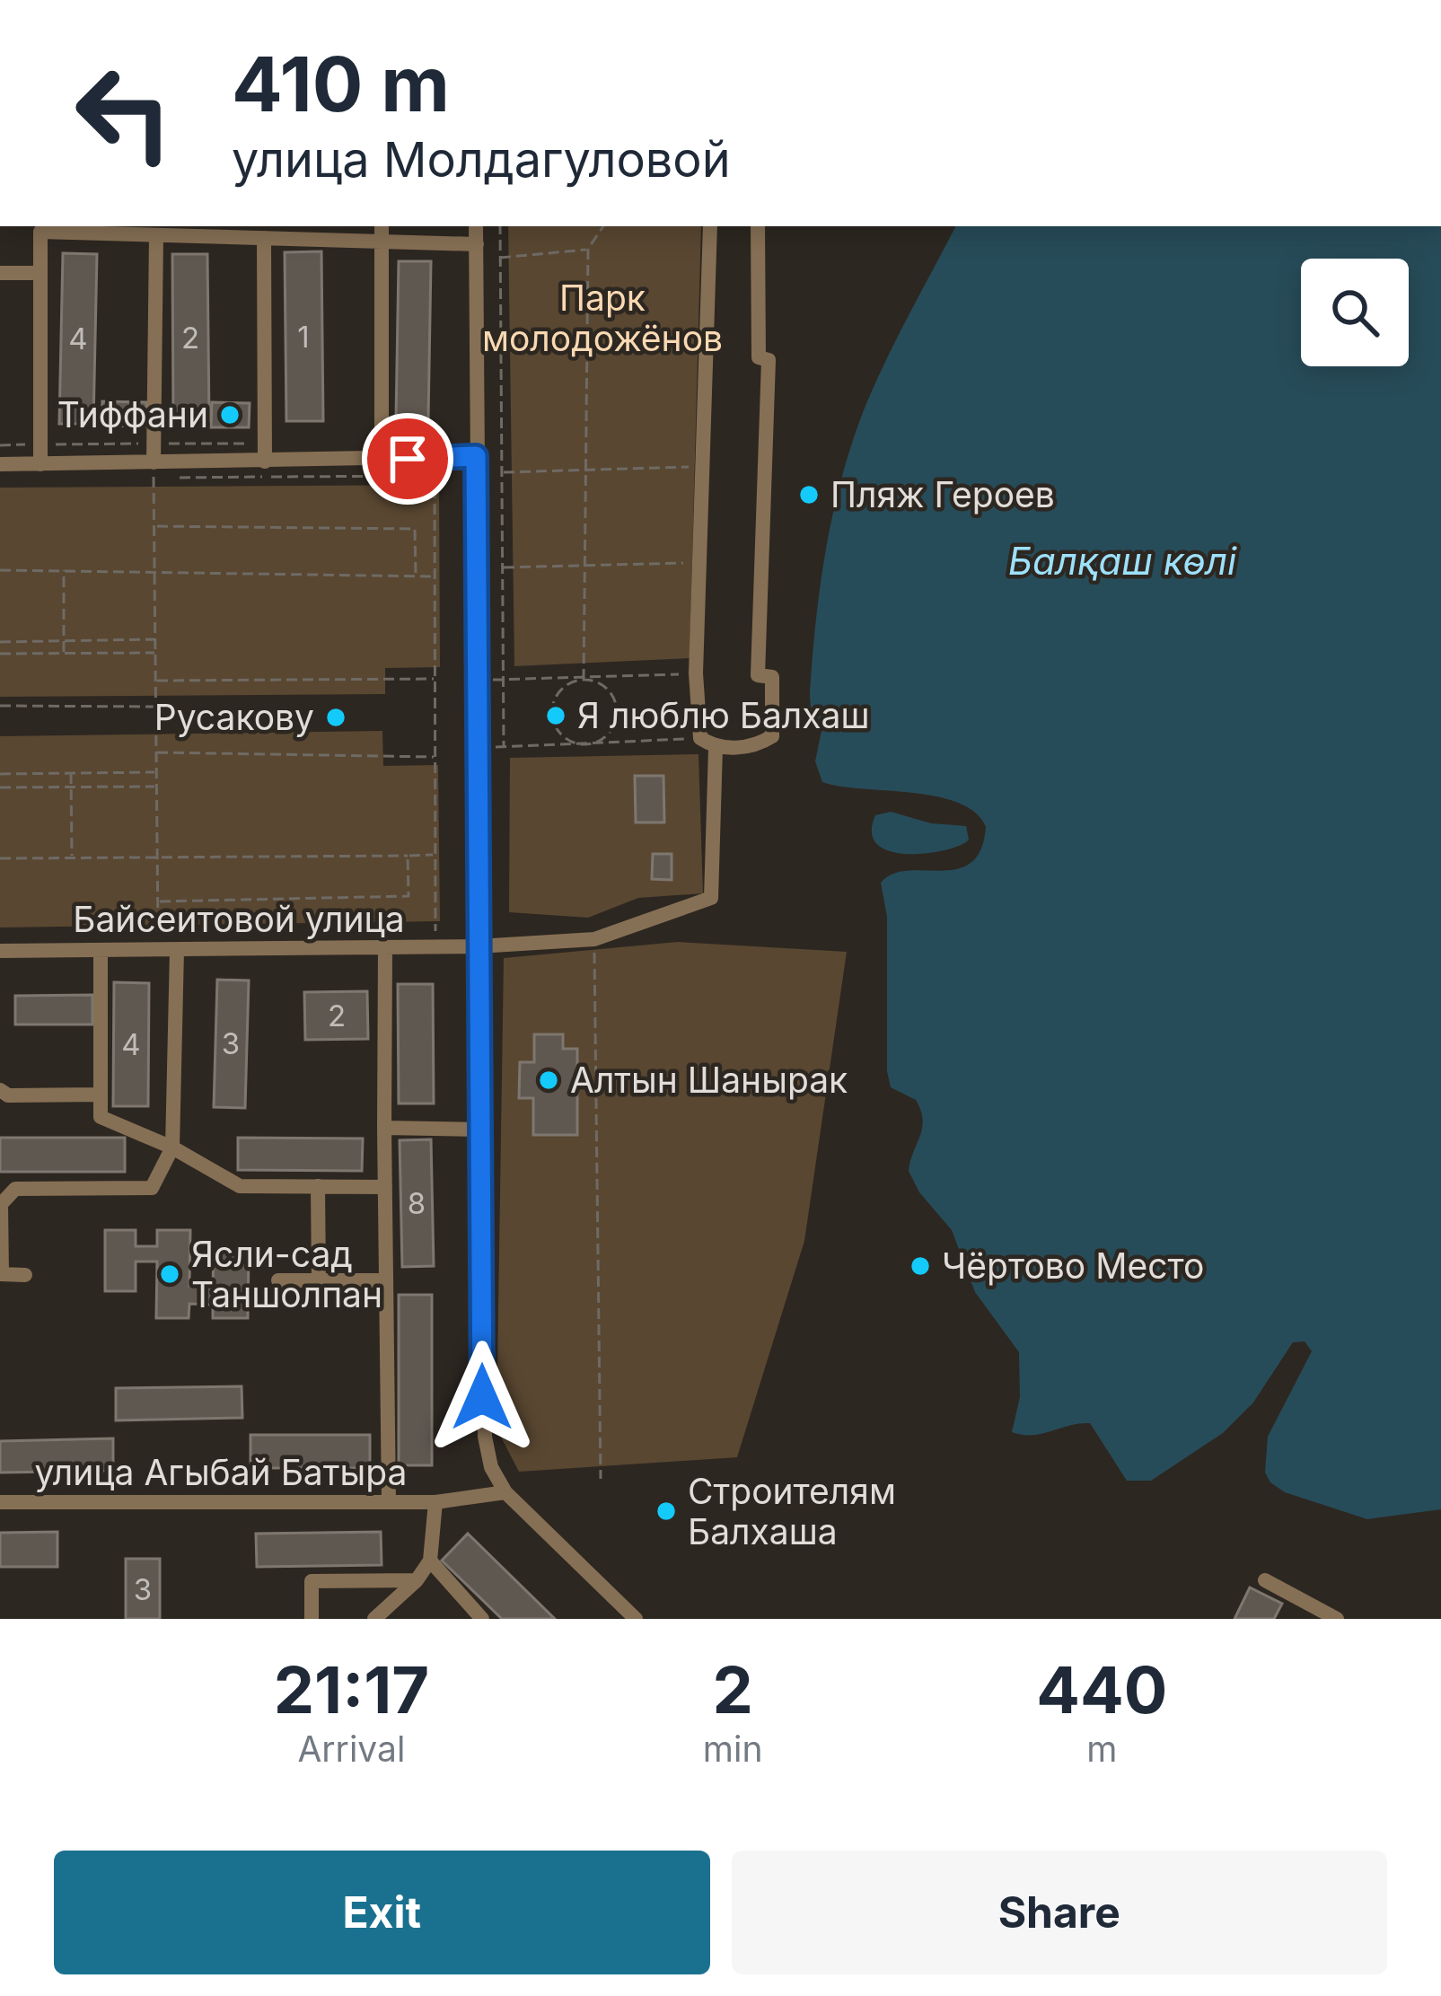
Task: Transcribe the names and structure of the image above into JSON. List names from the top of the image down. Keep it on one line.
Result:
{"streets":{"street":["Байсеитовой улица","улица Агыбай Батыра"]},"water":["Балқаш көлі"],"parks":["Парк молодожёнов"],"places":["Тиффани","Пляж Героев","Я люблю Балхаш","Русакову","Алтын Шанырак","Чёртово Место","Ясли-сад Таншолпан","Строителям Балхаша"],"house_numbers":["1","2","4","2","3","4","8","3"],"page":{"turn":["410 m","улица Молдагуловой"],"eta":["21:17","Arrival","2","min","440","m"],"buttons":["Exit","Share"]}}
